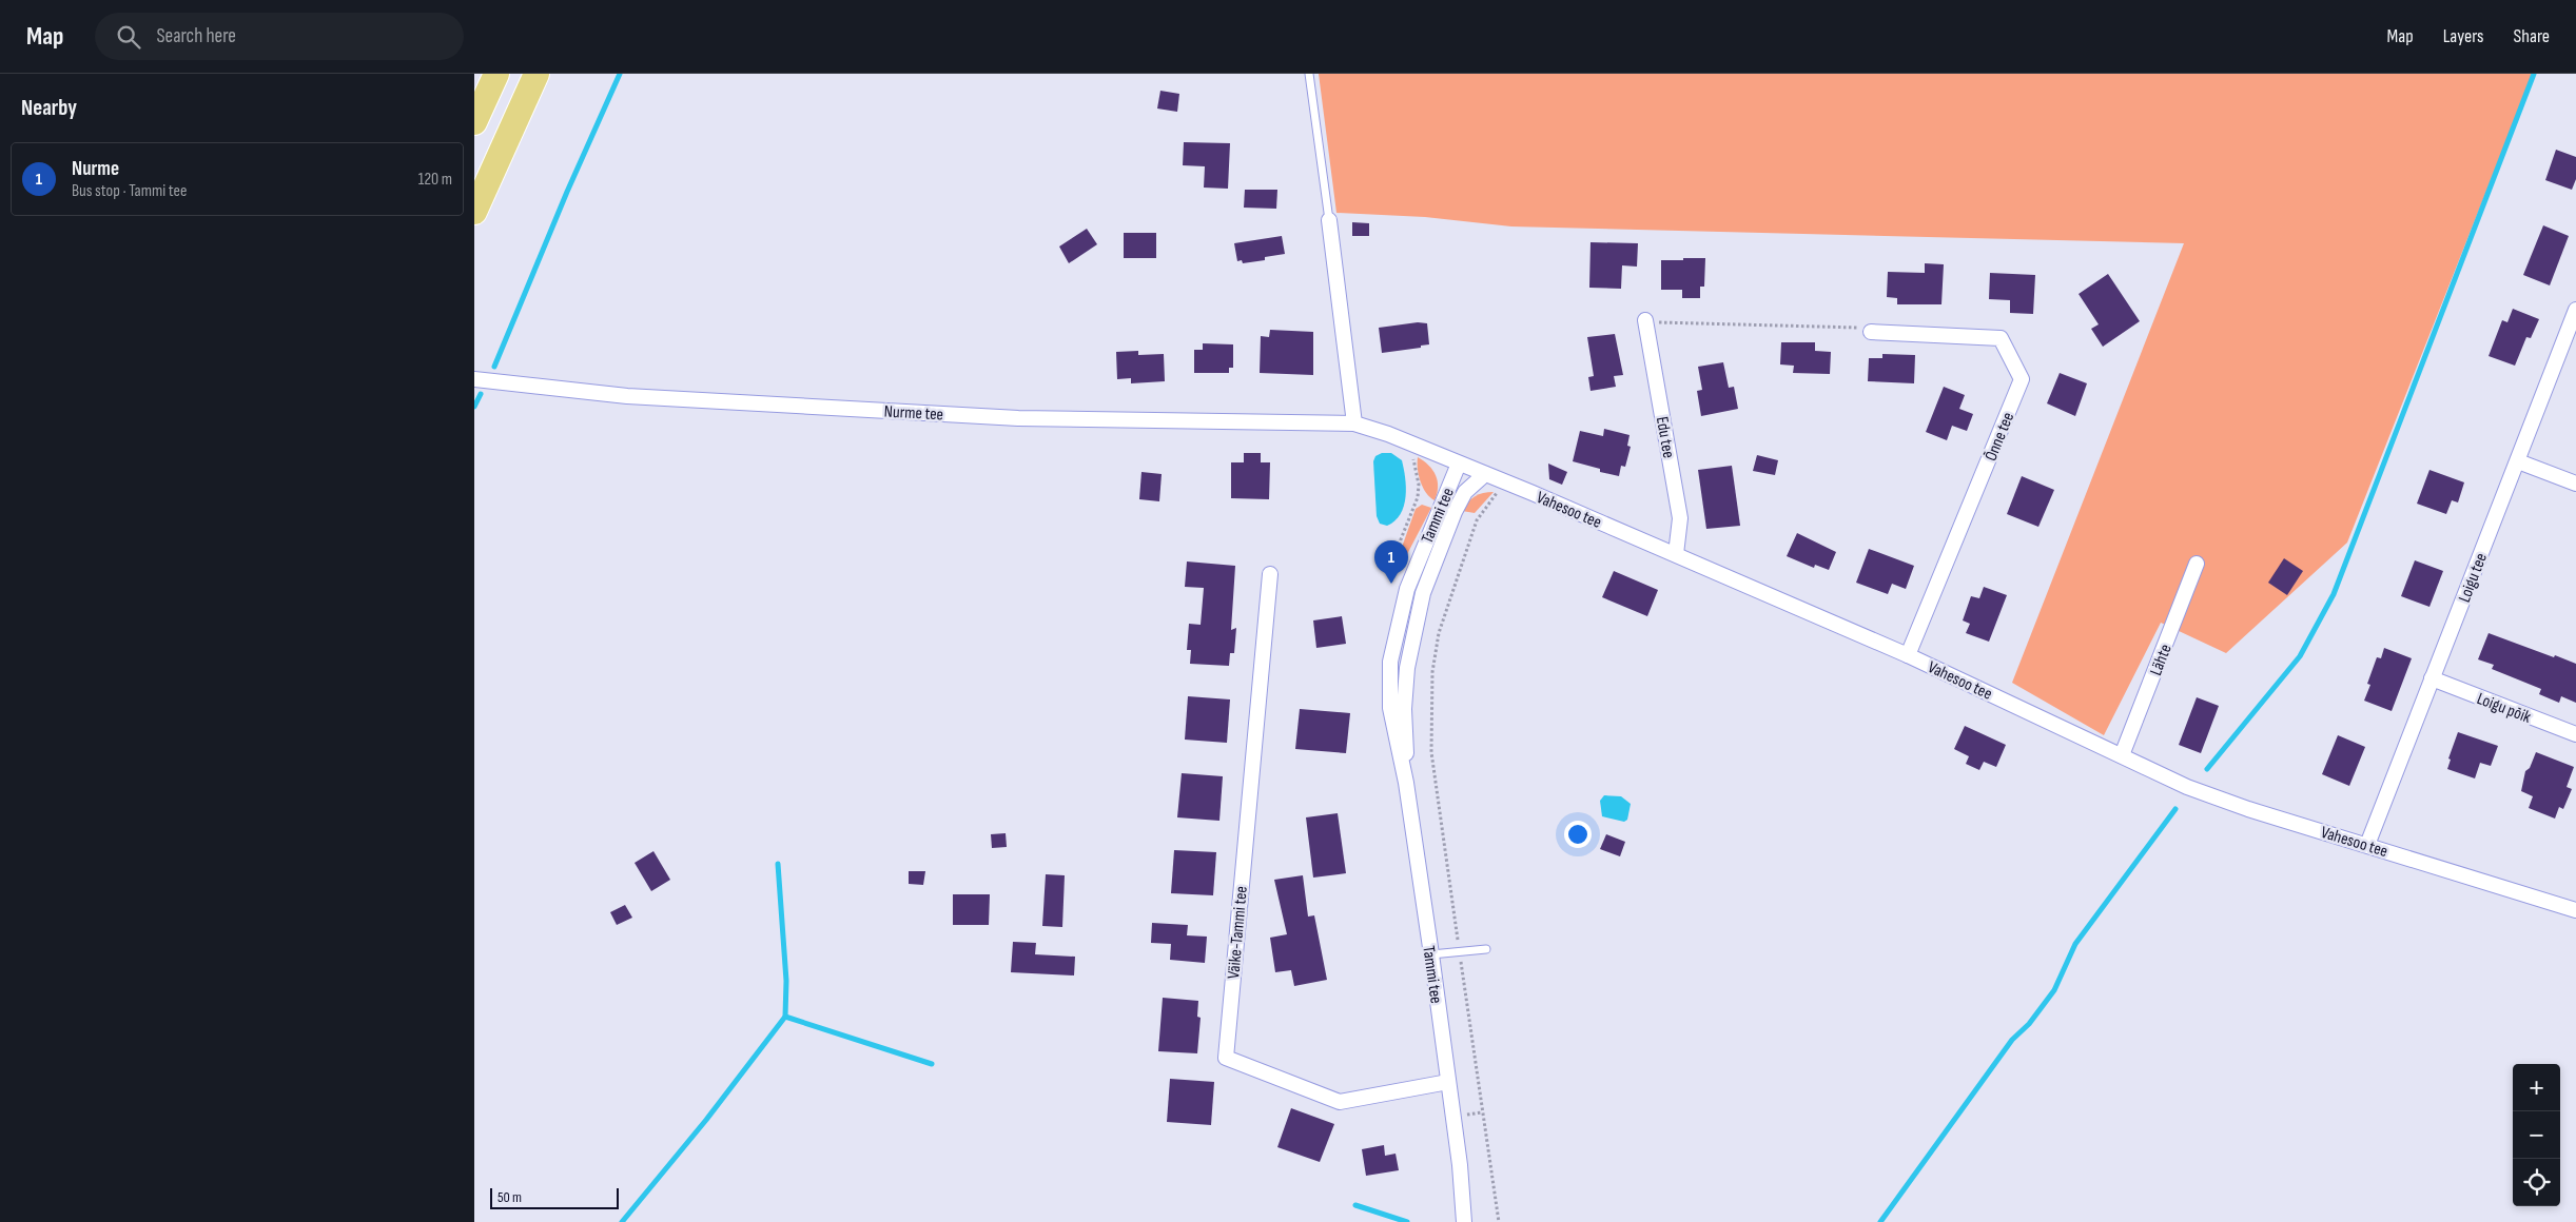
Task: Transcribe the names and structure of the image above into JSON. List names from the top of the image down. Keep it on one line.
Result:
{"streets":{"street":["Nurme tee","Õnne tee","Edu tee","Vahesoo tee","Tammi tee","Loigu tee","Lähte","Loigu põik","Väike-Tammi tee"]},"crossings":[["Nurme tee","Vahesoo tee"],["Õnne tee","Vahesoo tee"],["Edu tee","Vahesoo tee"],["Vahesoo tee","Tammi tee"],["Vahesoo tee","Loigu tee"],["Vahesoo tee","Lähte"],["Tammi tee","Väike-Tammi tee"],["Loigu tee","Loigu põik"]],"scale_bar":"50 m","page":{"header":"Map","search":"Search here","nav":["Map","Layers","Share"],"heading":"Nearby","list":[{"mark":"1","name":"Nurme","note":"Bus stop · Tammi tee","value":"120 m"}],"pins":"1","map_buttons":["+","−"],"scale":"50 m"}}
